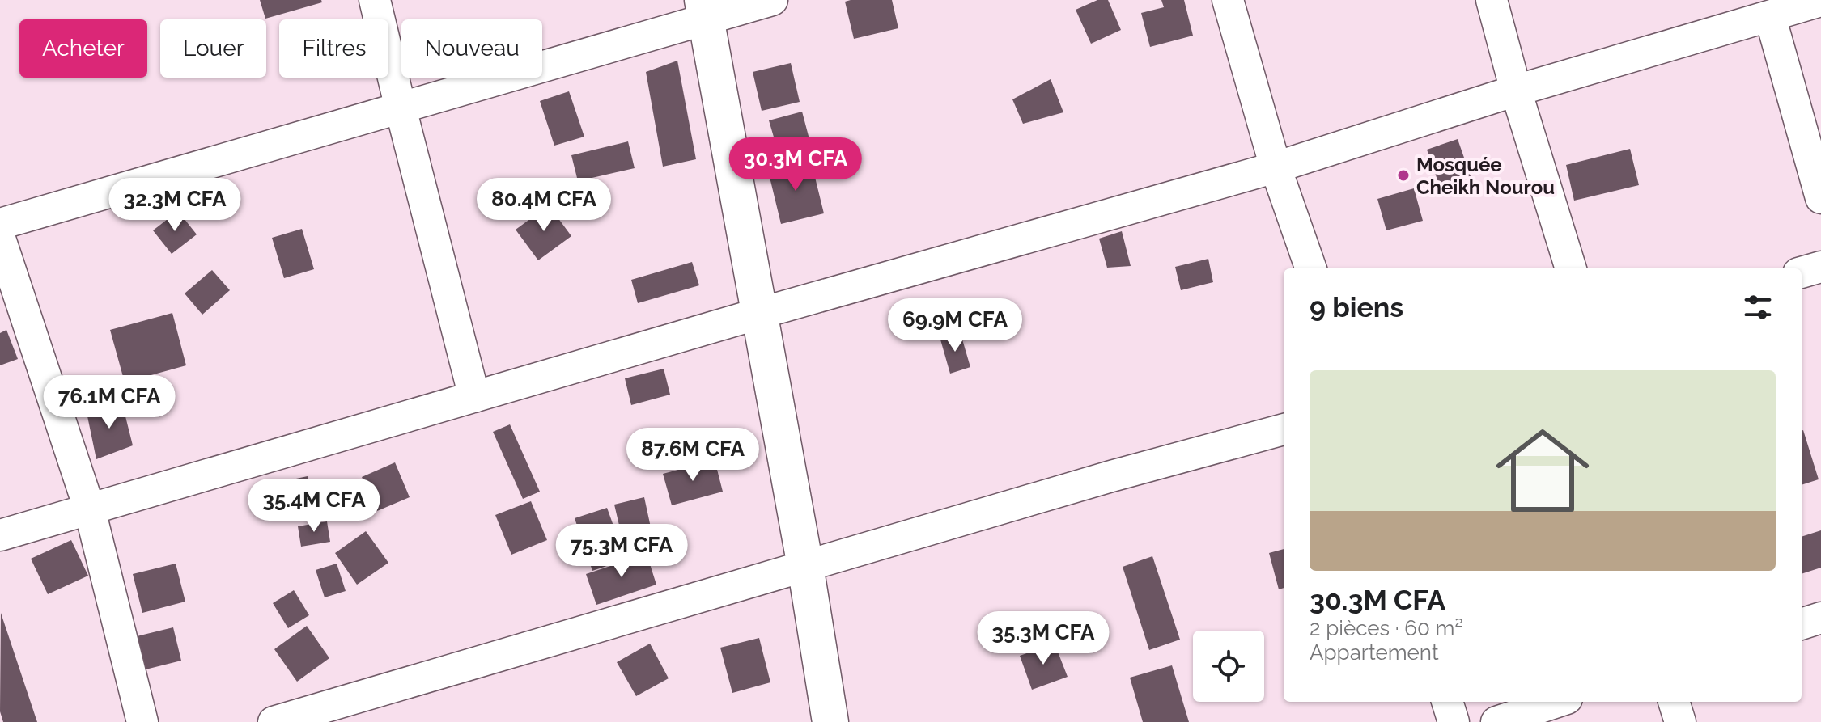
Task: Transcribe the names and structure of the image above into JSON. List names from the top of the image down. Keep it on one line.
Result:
{"places":["Mosquée Cheikh Nourou"],"page":{"chip":["Acheter","Louer","Filtres","Nouveau"],"price":["30.3M CFA","32.3M CFA","80.4M CFA","69.9M CFA","76.1M CFA","87.6M CFA","35.4M CFA","75.3M CFA","35.3M CFA"],"heading":"9 biens","list":[{"name":"30.3M CFA","note":"2 pièces · 60 m² · Appartement"}]}}
